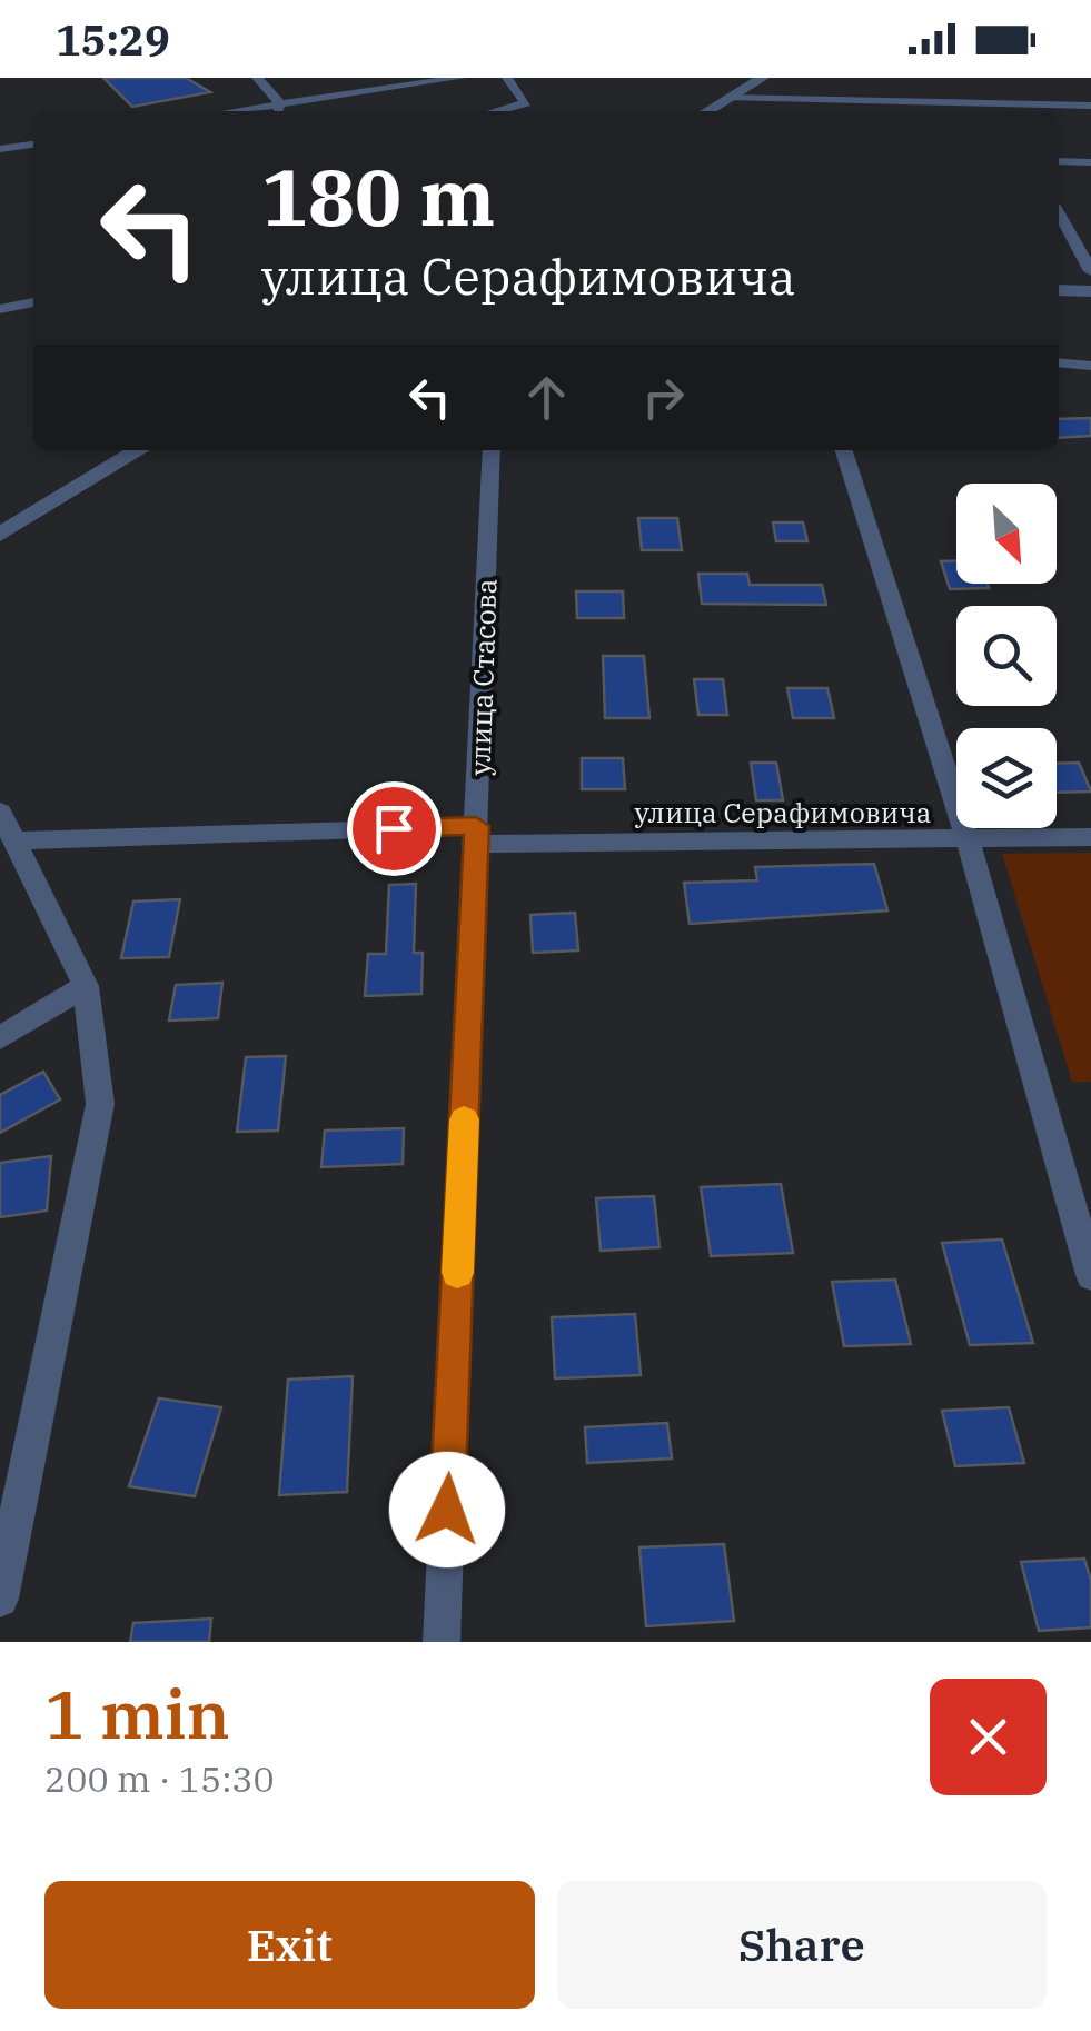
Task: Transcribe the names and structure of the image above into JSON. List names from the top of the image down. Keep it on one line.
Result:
{"streets":{"street":["улица Стасова","улица Серафимовича"]},"crossings":[["улица Стасова","улица Серафимовича"]],"north":"bottom right","page":{"status":"15:29","turn":["180 m","улица Серафимовича"],"heading":["1 min","200 m · 15:30"],"buttons":["Exit","Share"]}}
